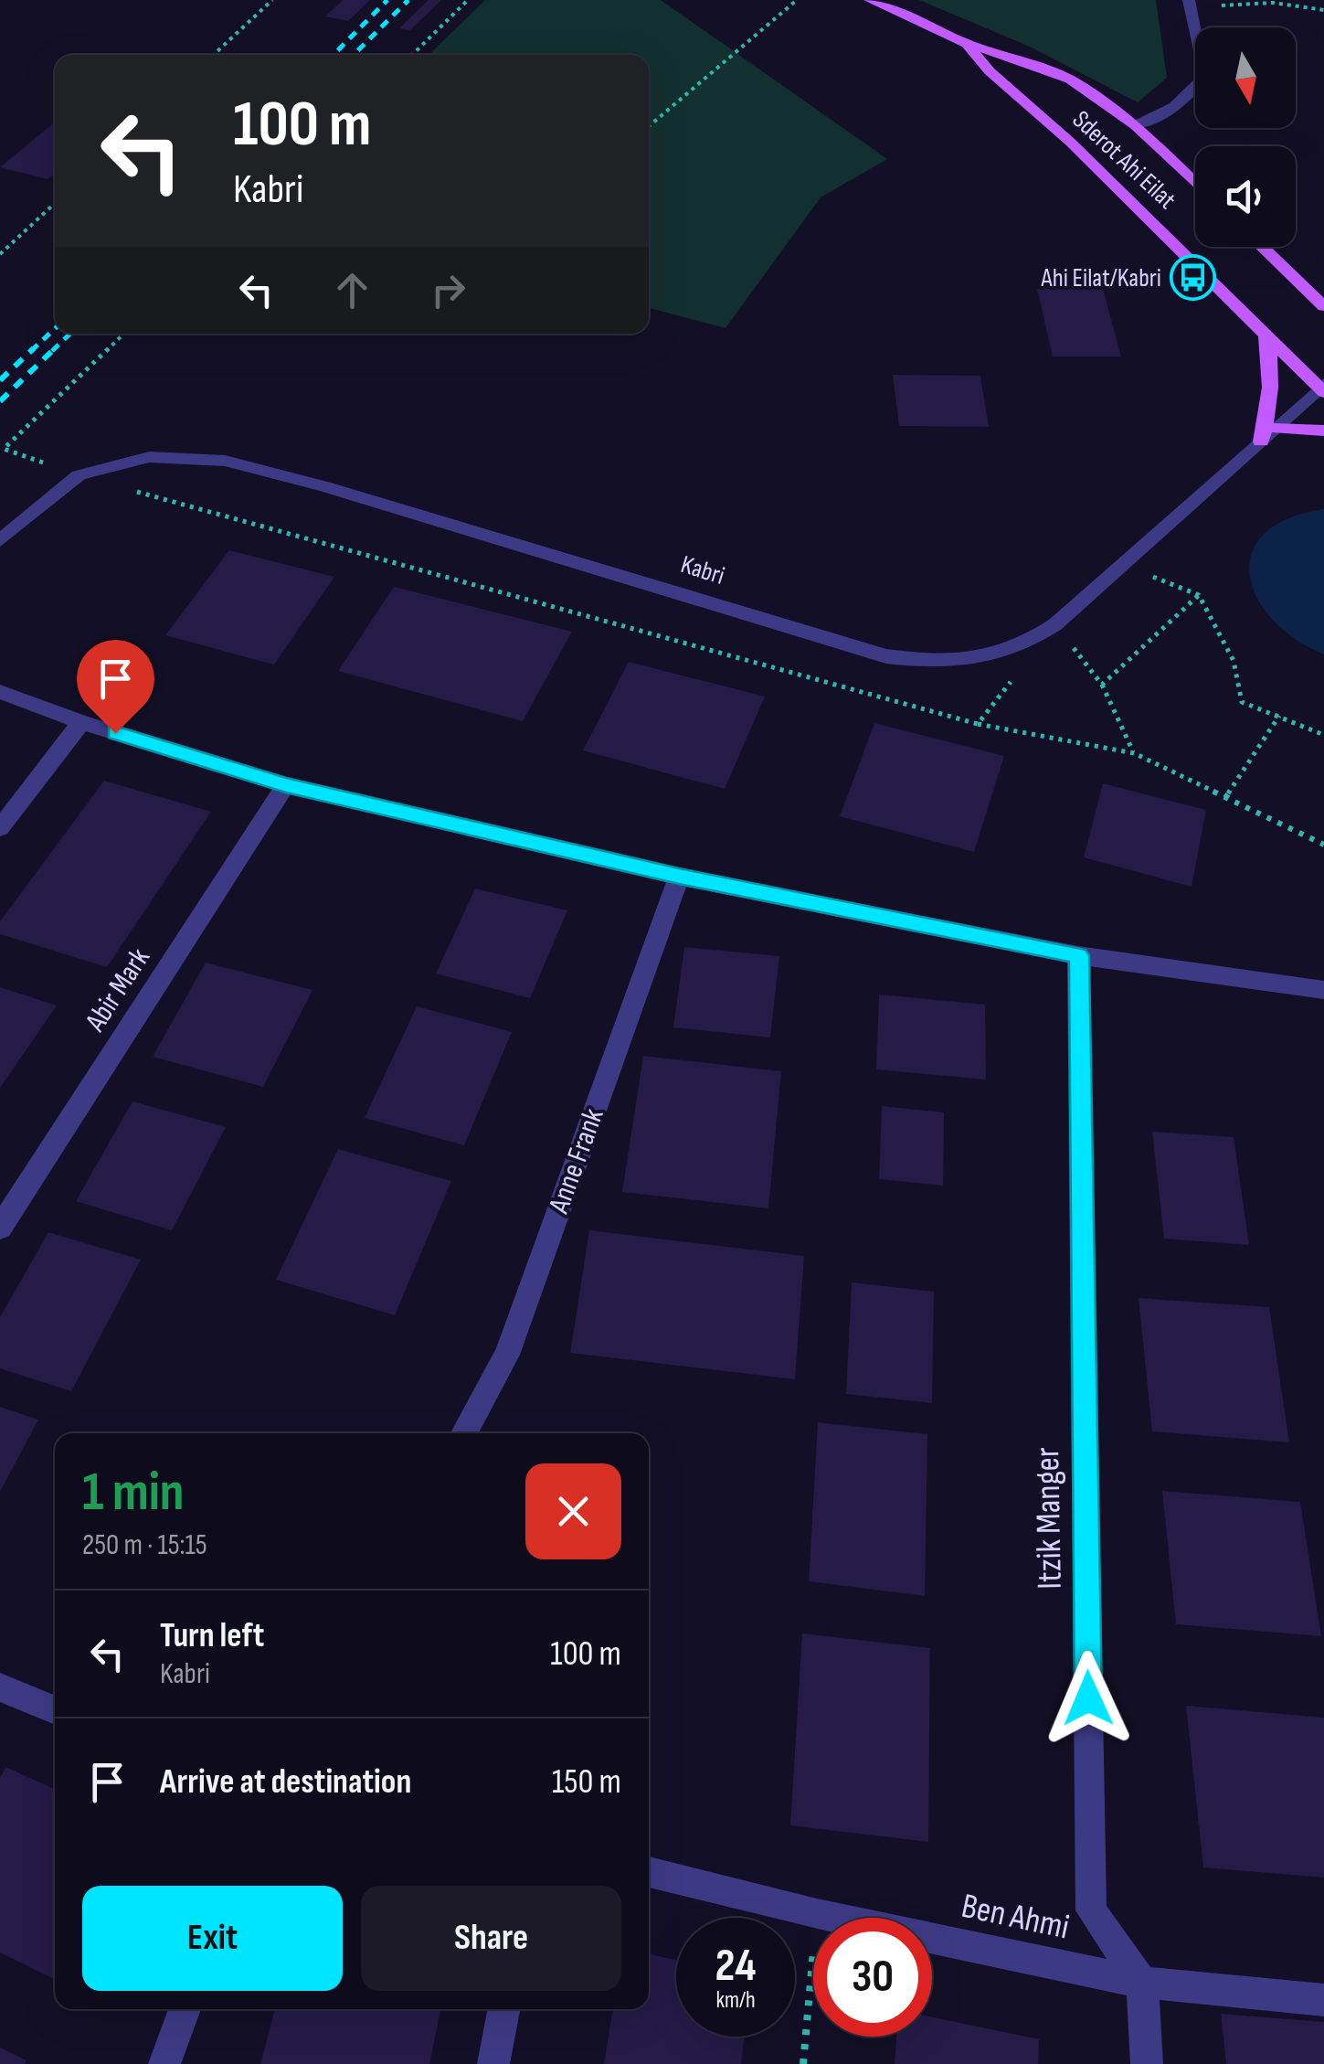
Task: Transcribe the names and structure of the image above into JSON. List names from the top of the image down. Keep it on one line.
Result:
{"streets":{"main road":["Sderot Ahi Eilat"],"street":["Kabri","Abir Mark","Anne Frank","Itzik Manger","Ben Ahmi"]},"crossings":[["Sderot Ahi Eilat","Kabri"],["Itzik Manger","Ben Ahmi"]],"places":{"bus stop":["Ahi Eilat/Kabri"]},"north":"bottom","page":{"turn":["100 m","Kabri"],"heading":["1 min","250 m · 15:15"],"list":[{"name":"Turn left","note":"Kabri","value":"100 m"},{"name":"Arrive at destination","value":"150 m"}],"buttons":["Exit","Share"],"speed":"24 km/h","limit":"30"}}
